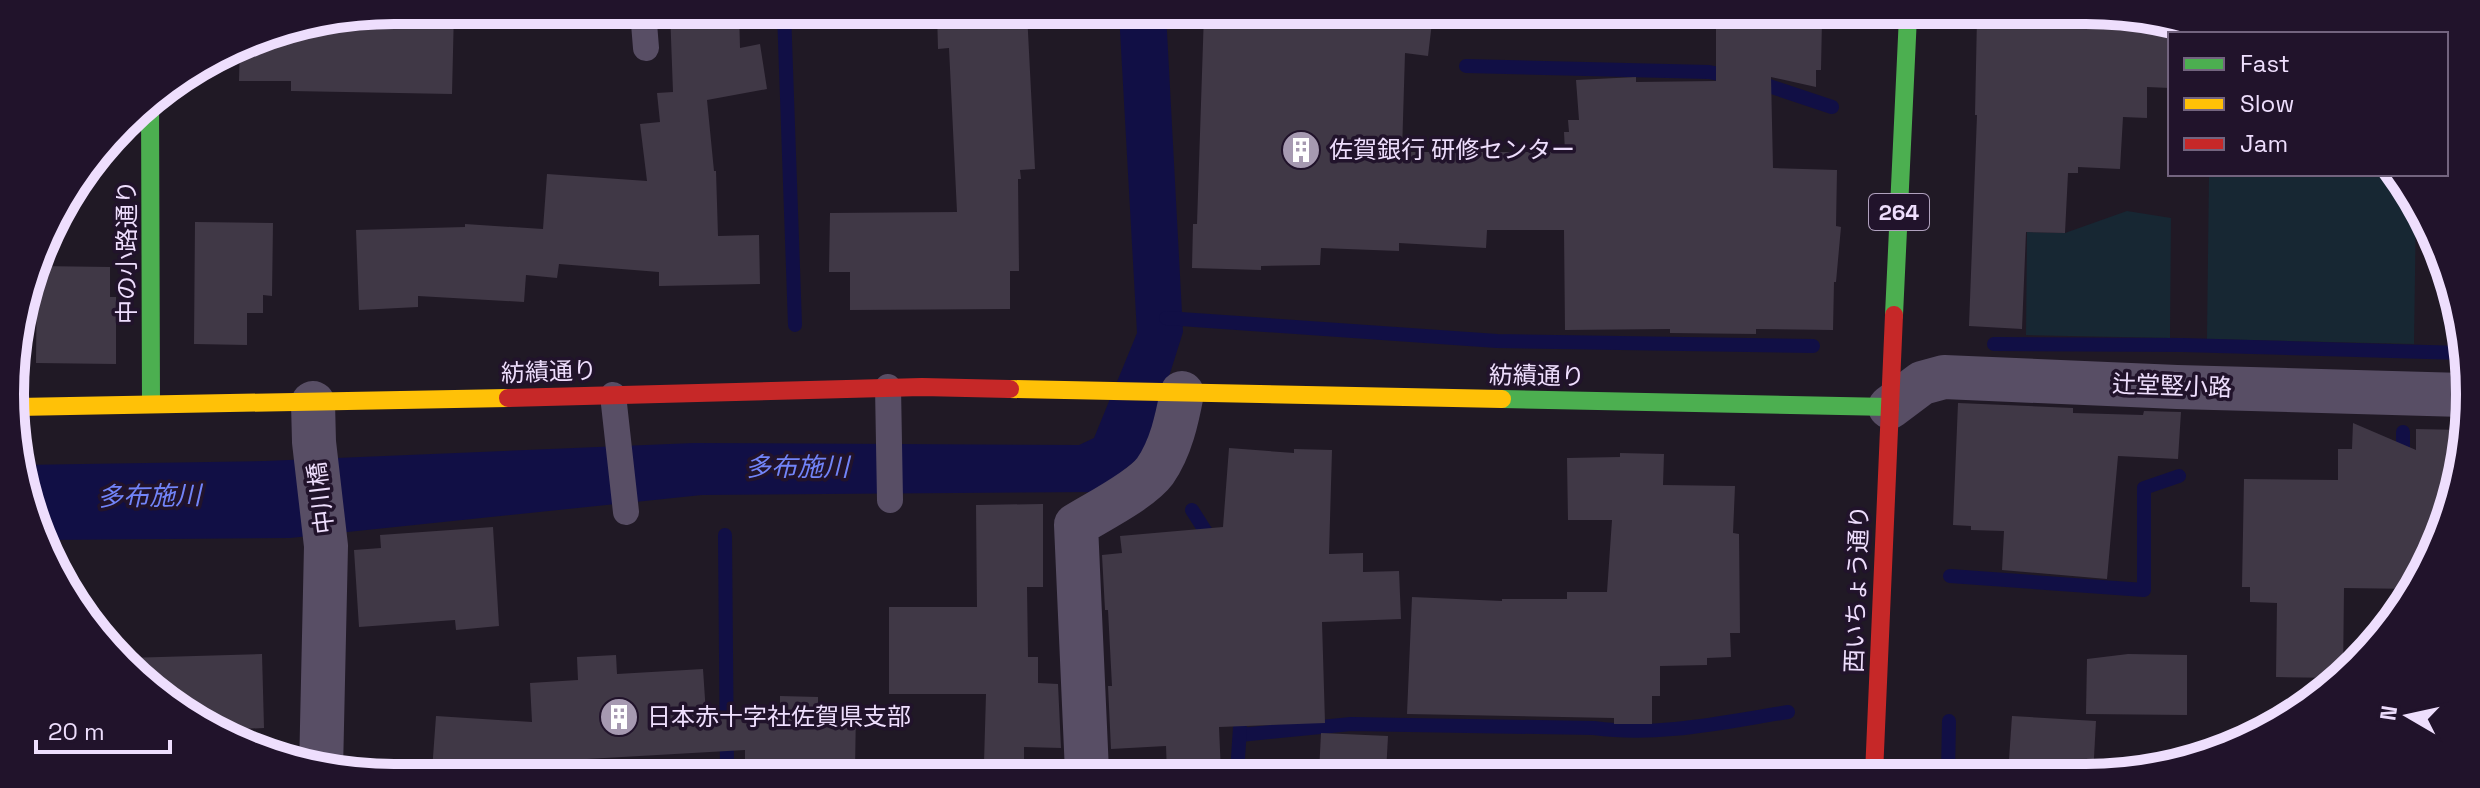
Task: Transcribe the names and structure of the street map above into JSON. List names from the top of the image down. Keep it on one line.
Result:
{"streets":{"main road":["264","中の小路通り","紡績通り","西いちょう通り"],"street":["辻堂竪小路","中川橋"]},"crossings":[["264","紡績通り"],["264","辻堂竪小路"],["264","西いちょう通り"],["中の小路通り","紡績通り"],["紡績通り","辻堂竪小路"],["紡績通り","中川橋"],["紡績通り","西いちょう通り"],["辻堂竪小路","西いちょう通り"]],"water":["多布施川"],"places":{"building":["佐賀銀行 研修センター","日本赤十字社佐賀県支部"]},"legend":["Fast","Slow","Jam"],"scale_bar":"20 m","north":"left"}
